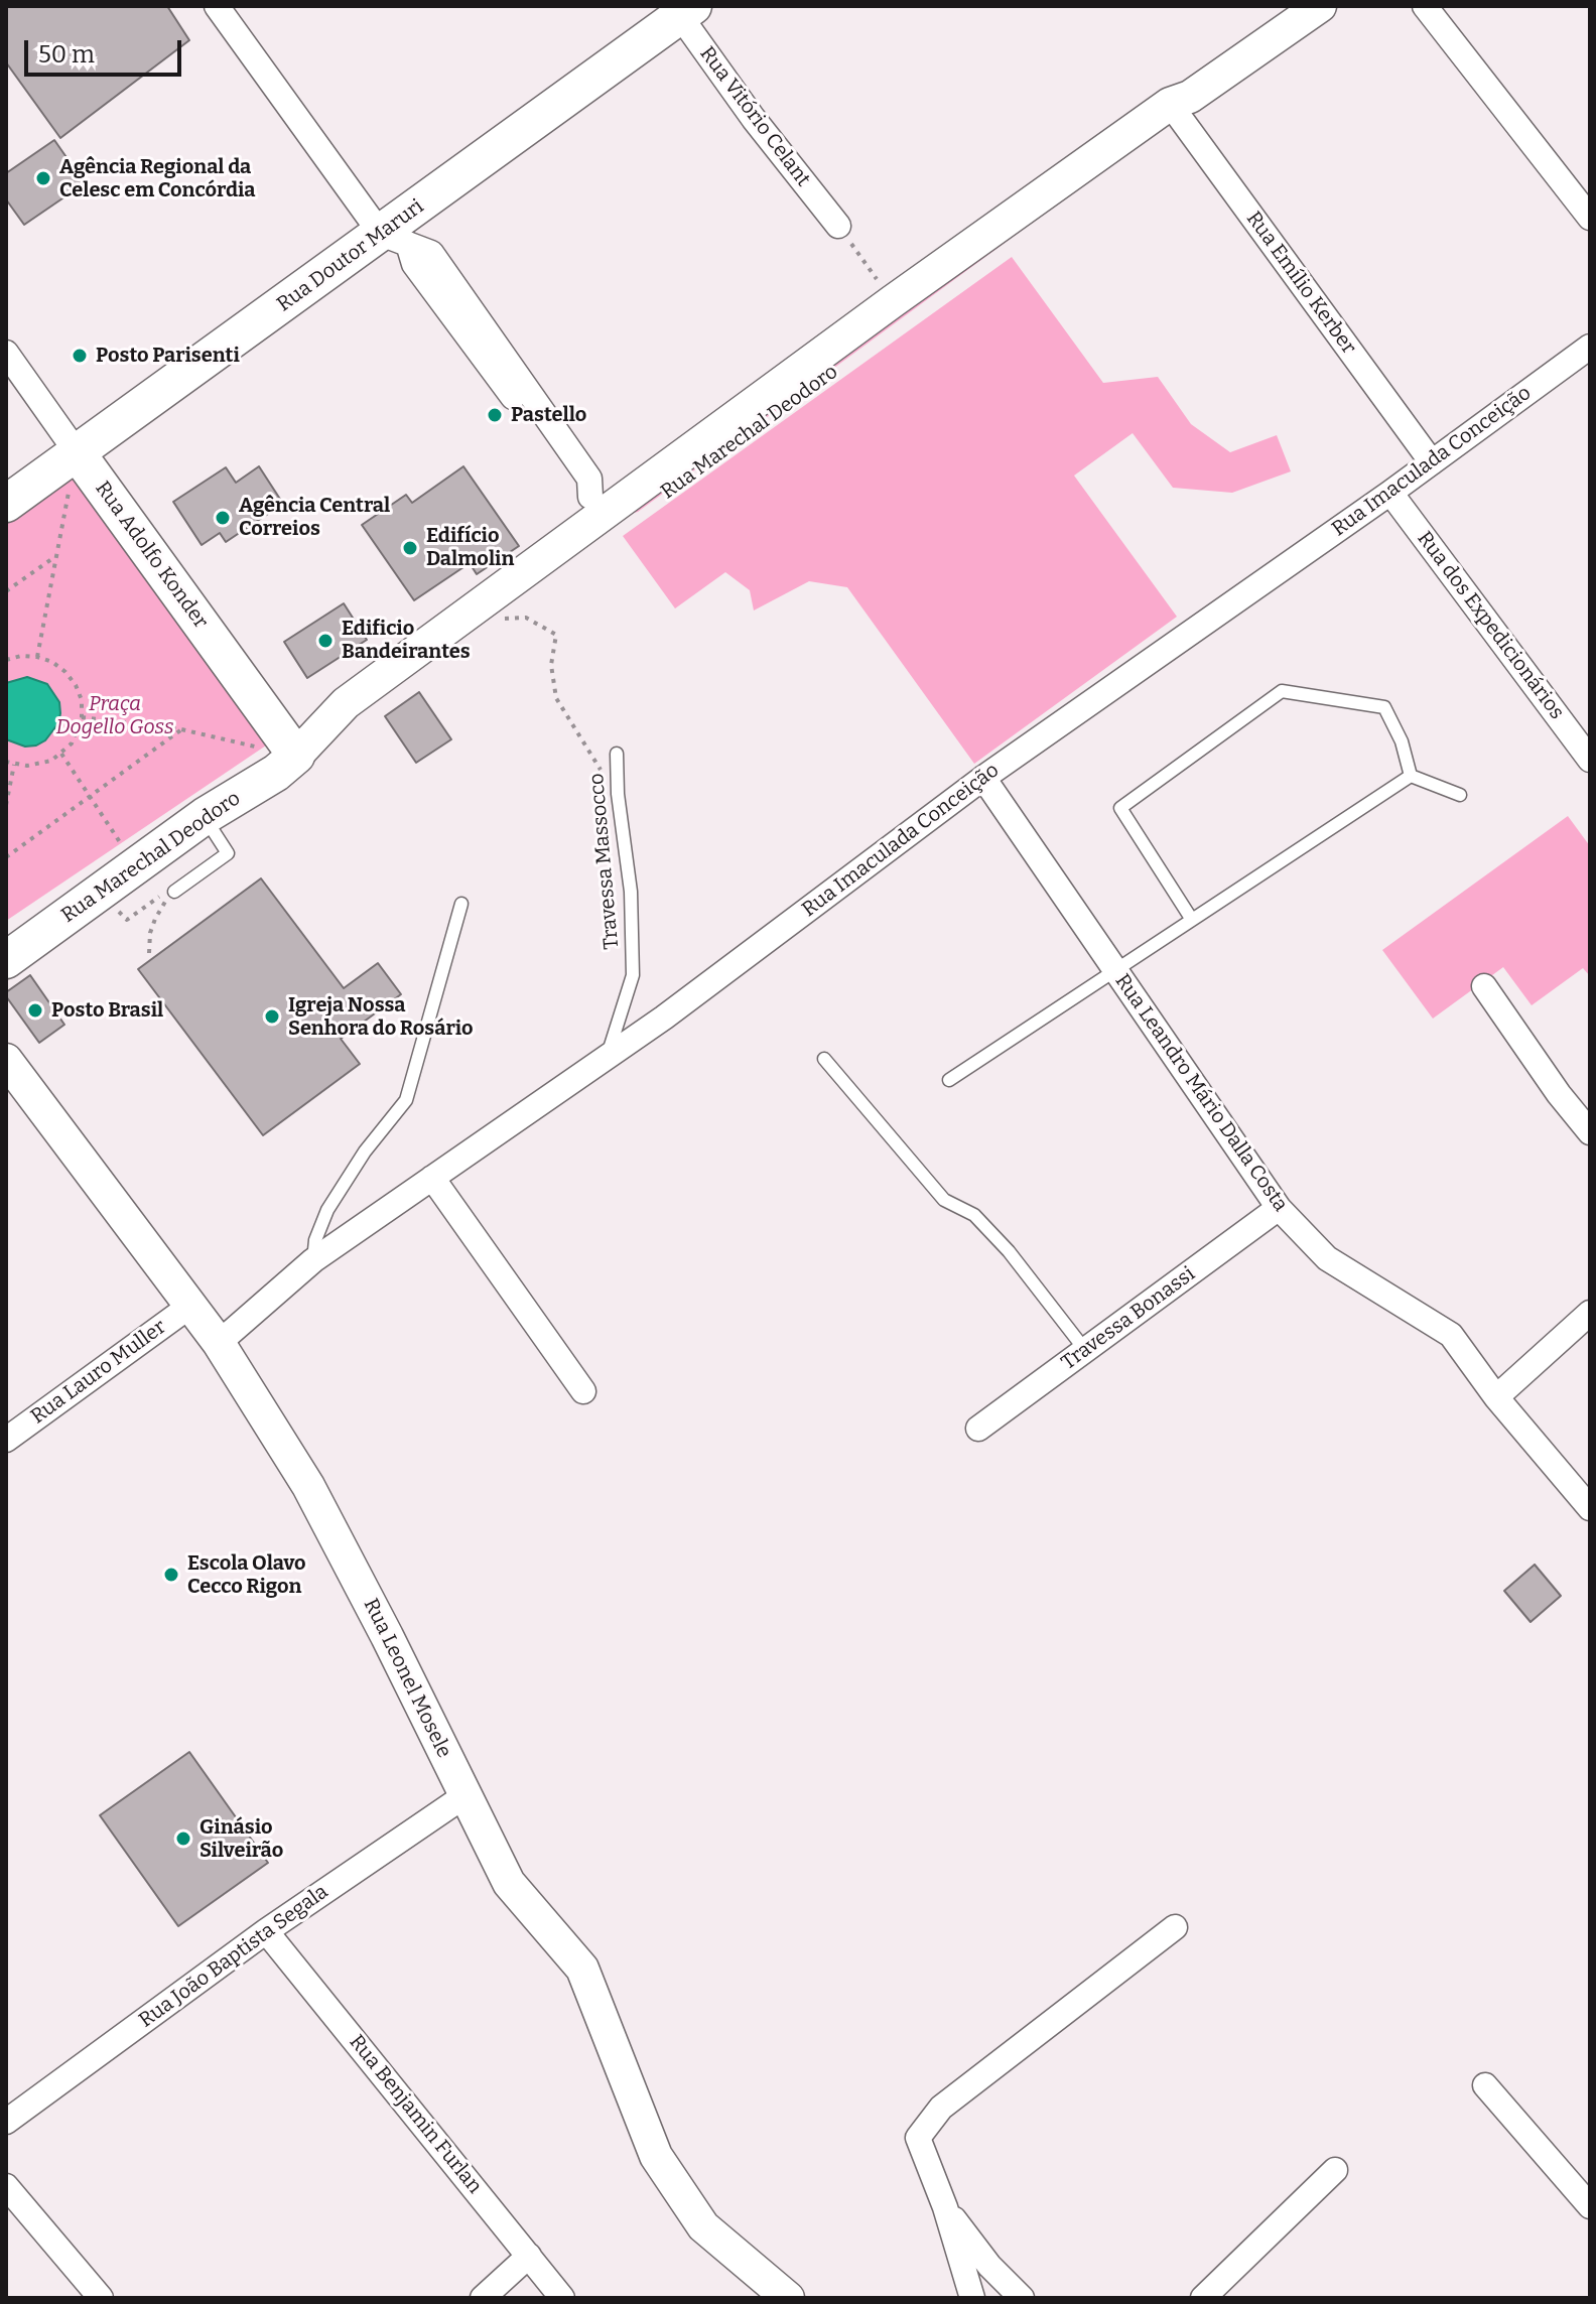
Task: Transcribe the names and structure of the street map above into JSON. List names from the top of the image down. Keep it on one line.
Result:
{"streets":{"main road":["Rua Doutor Maruri","Rua Marechal Deodoro","Rua Adolfo Konder"],"street":["Rua Vitório Celant","Rua Emílio Kerber","Rua Imaculada Conceição","Rua dos Expedicionários","Rua Leandro Mário Dalla Costa","Travessa Bonassi","Rua Lauro Muller","Rua Leonel Mosele","Rua João Baptista Segala","Rua Benjamin Furlan"],"lane":["Travessa Massocco"]},"crossings":[["Rua Vitório Celant","Rua Doutor Maruri"],["Rua Doutor Maruri","Rua Adolfo Konder"],["Rua Emílio Kerber","Rua Marechal Deodoro"],["Rua Emílio Kerber","Rua Imaculada Conceição"],["Rua Marechal Deodoro","Rua Adolfo Konder"],["Rua Imaculada Conceição","Rua dos Expedicionários"],["Rua Imaculada Conceição","Travessa Massocco"],["Rua Imaculada Conceição","Rua Leandro Mário Dalla Costa"],["Rua Imaculada Conceição","Rua Leonel Mosele"],["Rua Leandro Mário Dalla Costa","Travessa Bonassi"],["Rua Lauro Muller","Rua Leonel Mosele"],["Rua Leonel Mosele","Rua João Baptista Segala"],["Rua João Baptista Segala","Rua Benjamin Furlan"]],"parks":["Praça Dogello Goss"],"places":["Agência Regional da Celesc em Concórdia","Posto Parisenti","Pastello","Agência Central Correios","Edifício Dalmolin","Edificio Bandeirantes","Posto Brasil","Igreja Nossa Senhora do Rosário","Escola Olavo Cecco Rigon","Ginásio Silveirão"],"scale_bar":"50 m"}
